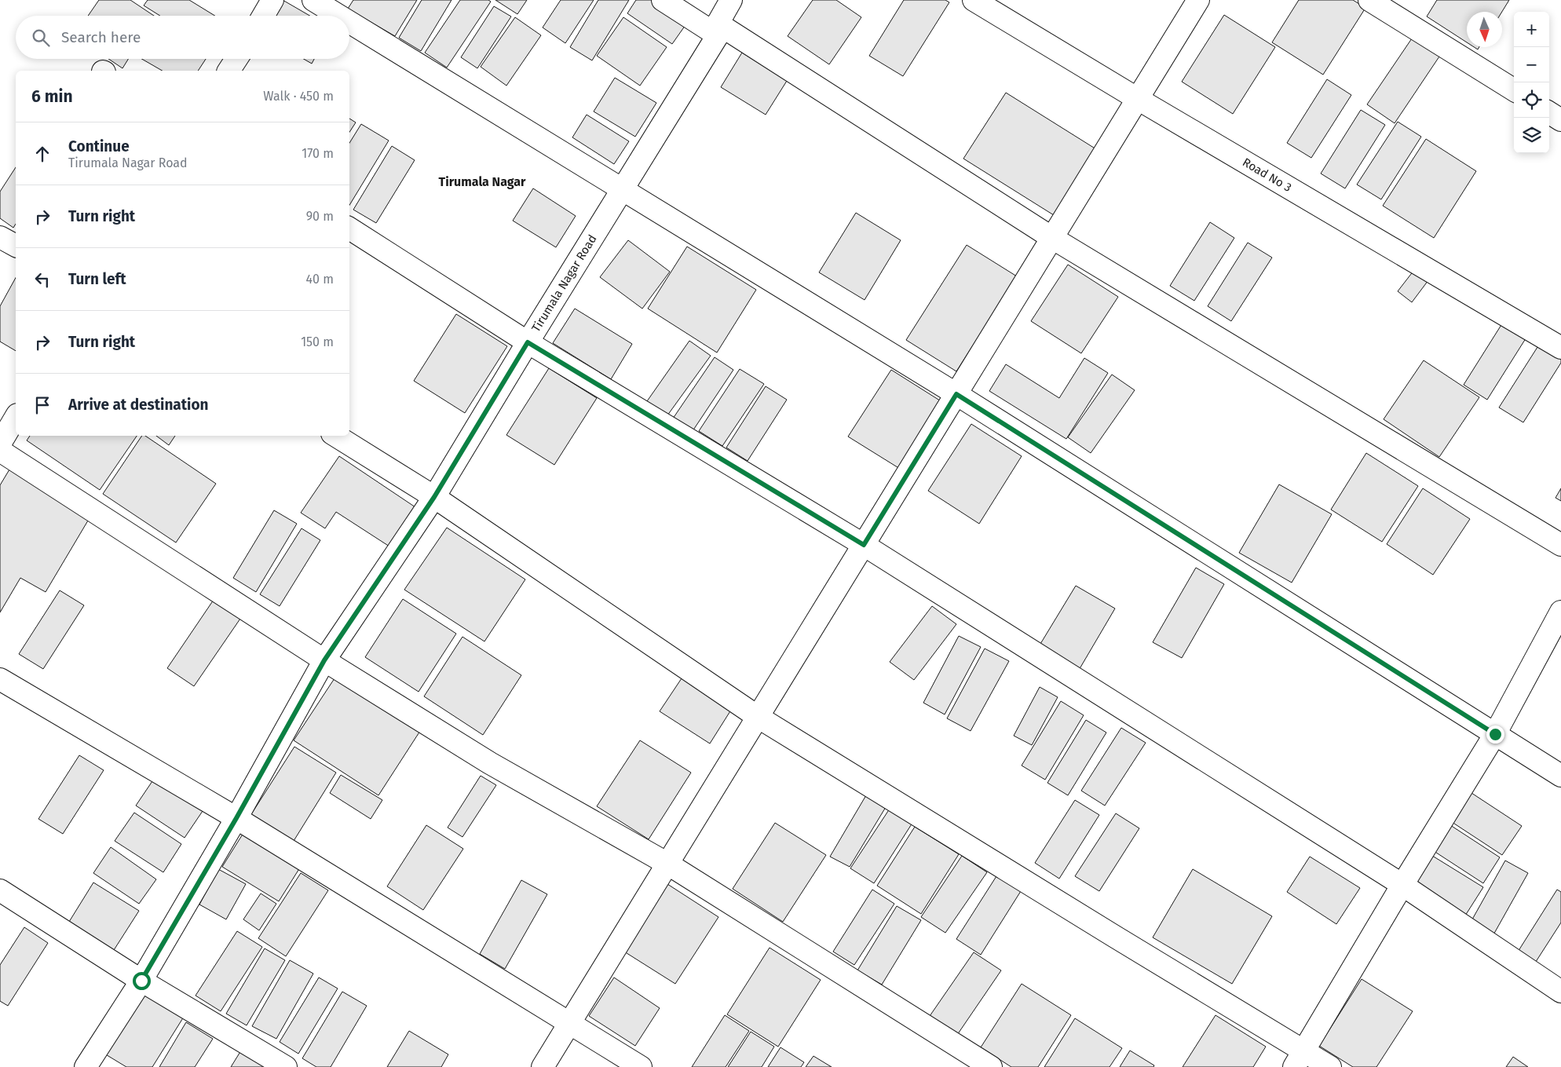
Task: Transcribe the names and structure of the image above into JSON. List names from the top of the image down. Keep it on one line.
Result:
{"streets":{"street":["Road No 3","Tirumala Nagar Road"]},"districts":["Tirumala Nagar"],"north":"bottom","page":{"map_buttons":["+","−"],"search":"Search here","heading":["6 min","Walk · 450 m"],"list":[["Continue","Tirumala Nagar Road","170 m"],["Turn right","90 m"],["Turn left","40 m"],["Turn right","150 m"],"Arrive at destination"]}}
